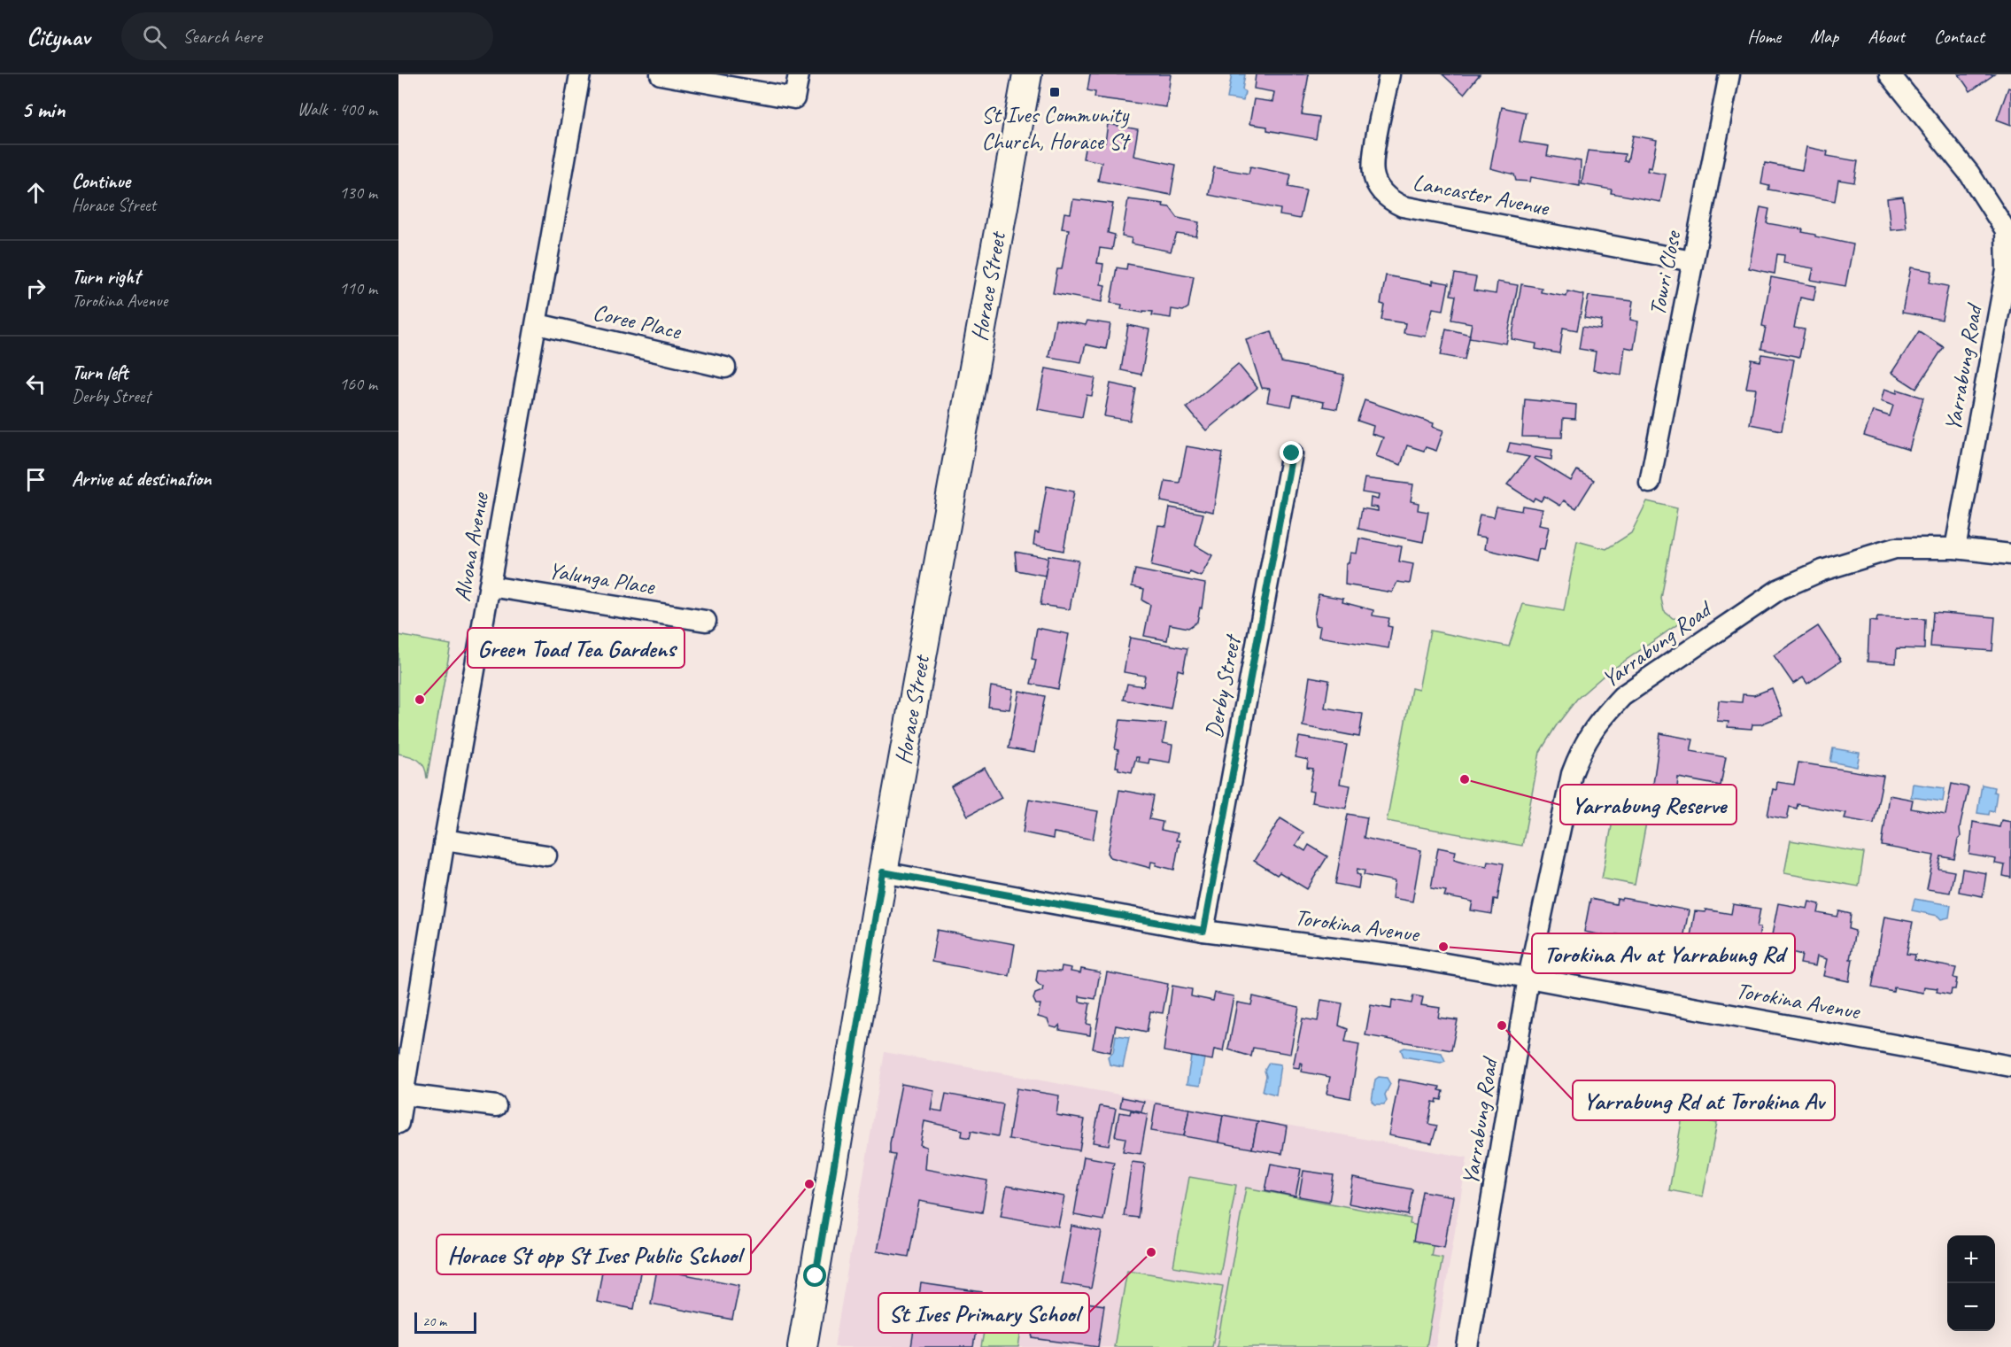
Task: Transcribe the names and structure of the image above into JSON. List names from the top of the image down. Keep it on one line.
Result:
{"streets":{"main road":["Horace Street"],"street":["Lancaster Avenue","Towri Close","Coree Place","Yarrabung Road","Alvona Avenue","Yalunga Place","Derby Street","Torokina Avenue"]},"crossings":[["Lancaster Avenue","Towri Close"],["Horace Street","Torokina Avenue"],["Coree Place","Alvona Avenue"],["Yarrabung Road","Torokina Avenue"],["Alvona Avenue","Yalunga Place"],["Derby Street","Torokina Avenue"]],"places":{"transit":["St Ives Community Church, Horace St"],"other":["Green Toad Tea Gardens","Yarrabung Reserve","Torokina Av at Yarrabung Rd","Yarrabung Rd at Torokina Av","Horace St opp St Ives Public School","St Ives Primary School"]},"scale_bar":"20 m","page":{"header":"Citynav","search":"Search here","nav":["Home","Map","About","Contact"],"heading":["5 min","Walk · 400 m"],"list":[["Continue","Horace Street","130 m"],["Turn right","Torokina Avenue","110 m"],["Turn left","Derby Street","160 m"],"Arrive at destination"],"map_buttons":["+","−"],"scale":"20 m"}}
